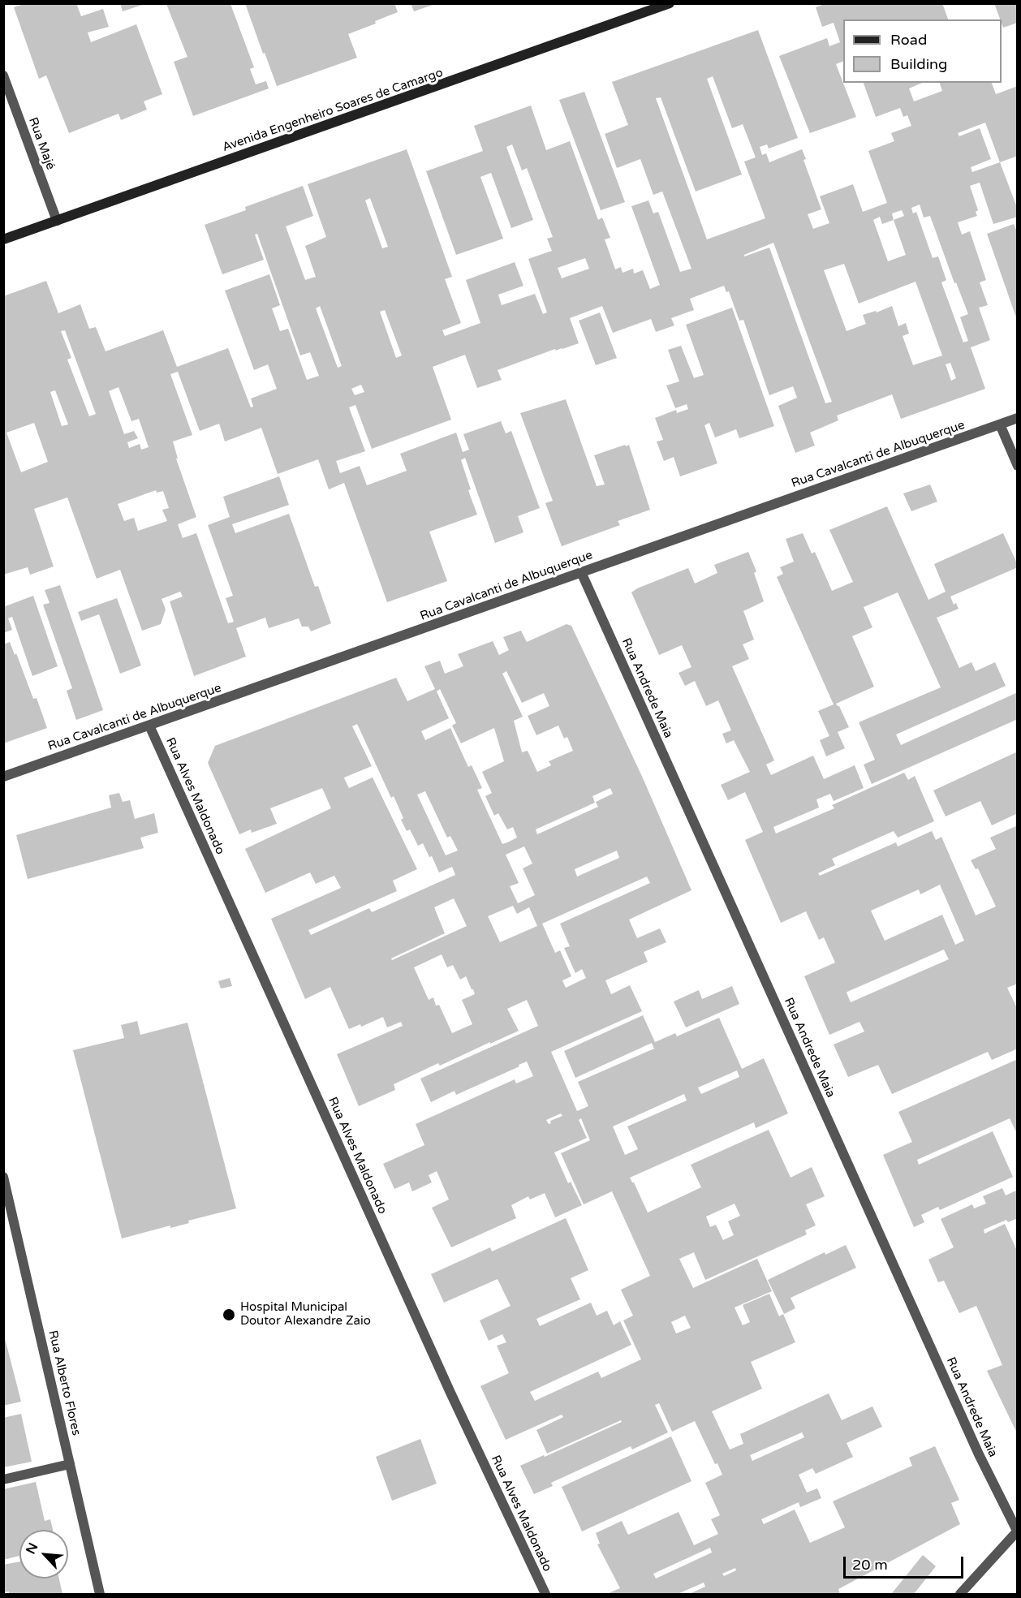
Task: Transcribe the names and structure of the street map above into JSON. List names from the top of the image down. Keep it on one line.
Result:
{"streets":{"street":["Avenida Engenheiro Soares de Camargo","Rua Majé","Rua Cavalcanti de Albuquerque","Rua Andrede Maia","Rua Alves Maldonado","Rua Alberto Flores"]},"crossings":[["Avenida Engenheiro Soares de Camargo","Rua Majé"],["Rua Cavalcanti de Albuquerque","Rua Andrede Maia"],["Rua Cavalcanti de Albuquerque","Rua Alves Maldonado"]],"places":["Hospital Municipal Doutor Alexandre Zaio"],"legend":["Road","Building"],"scale_bar":"20 m","north":"top left"}
